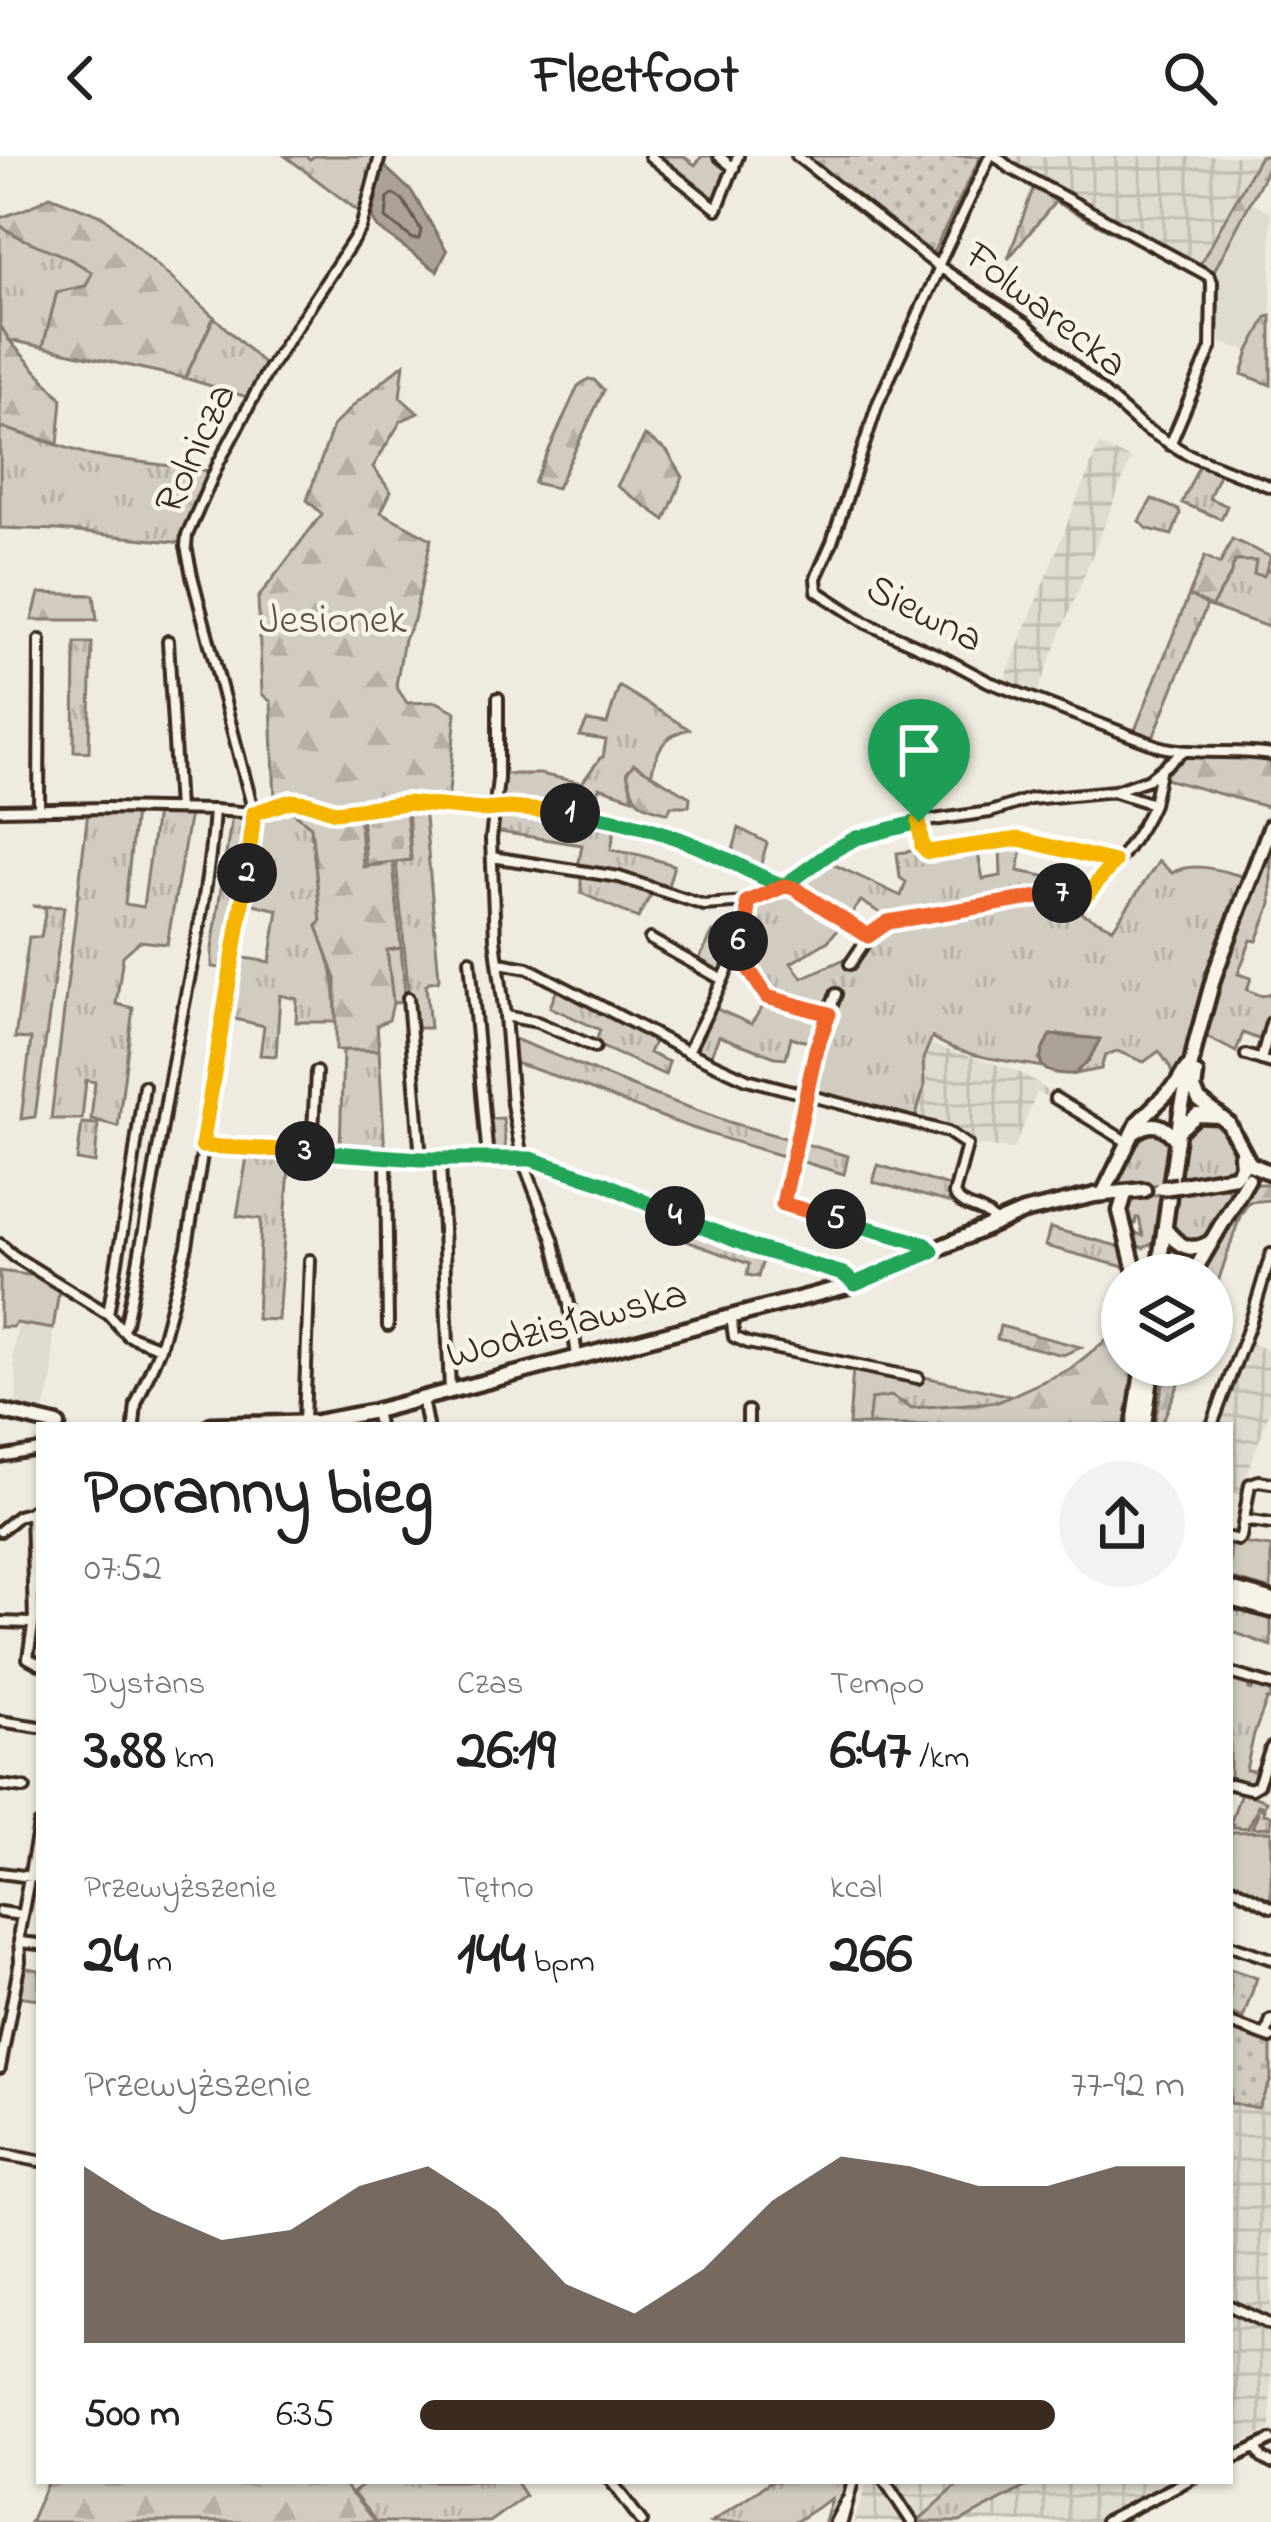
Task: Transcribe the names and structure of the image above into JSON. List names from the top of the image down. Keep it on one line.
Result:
{"streets":{"main road":["Wodzisławska"],"street":["Folwarecka","Rolnicza","Siewna"]},"crossings":[["Folwarecka","Siewna"]],"parks":["Jesionek"],"page":{"header":"Fleetfoot","pins":["1","2","7","6","3","4","5"],"heading":["Poranny bieg","07:52"],"stats":[["Dystans","3.88 km"],["Czas","26:19"],["Tempo","6:47 /km"],["Przewyższenie","24 m"],["Tętno","144 bpm"],["kcal","266"]],"chart":["Przewyższenie","77–92 m"],"list":[{"name":"500 m","note":"6:35"}]}}
